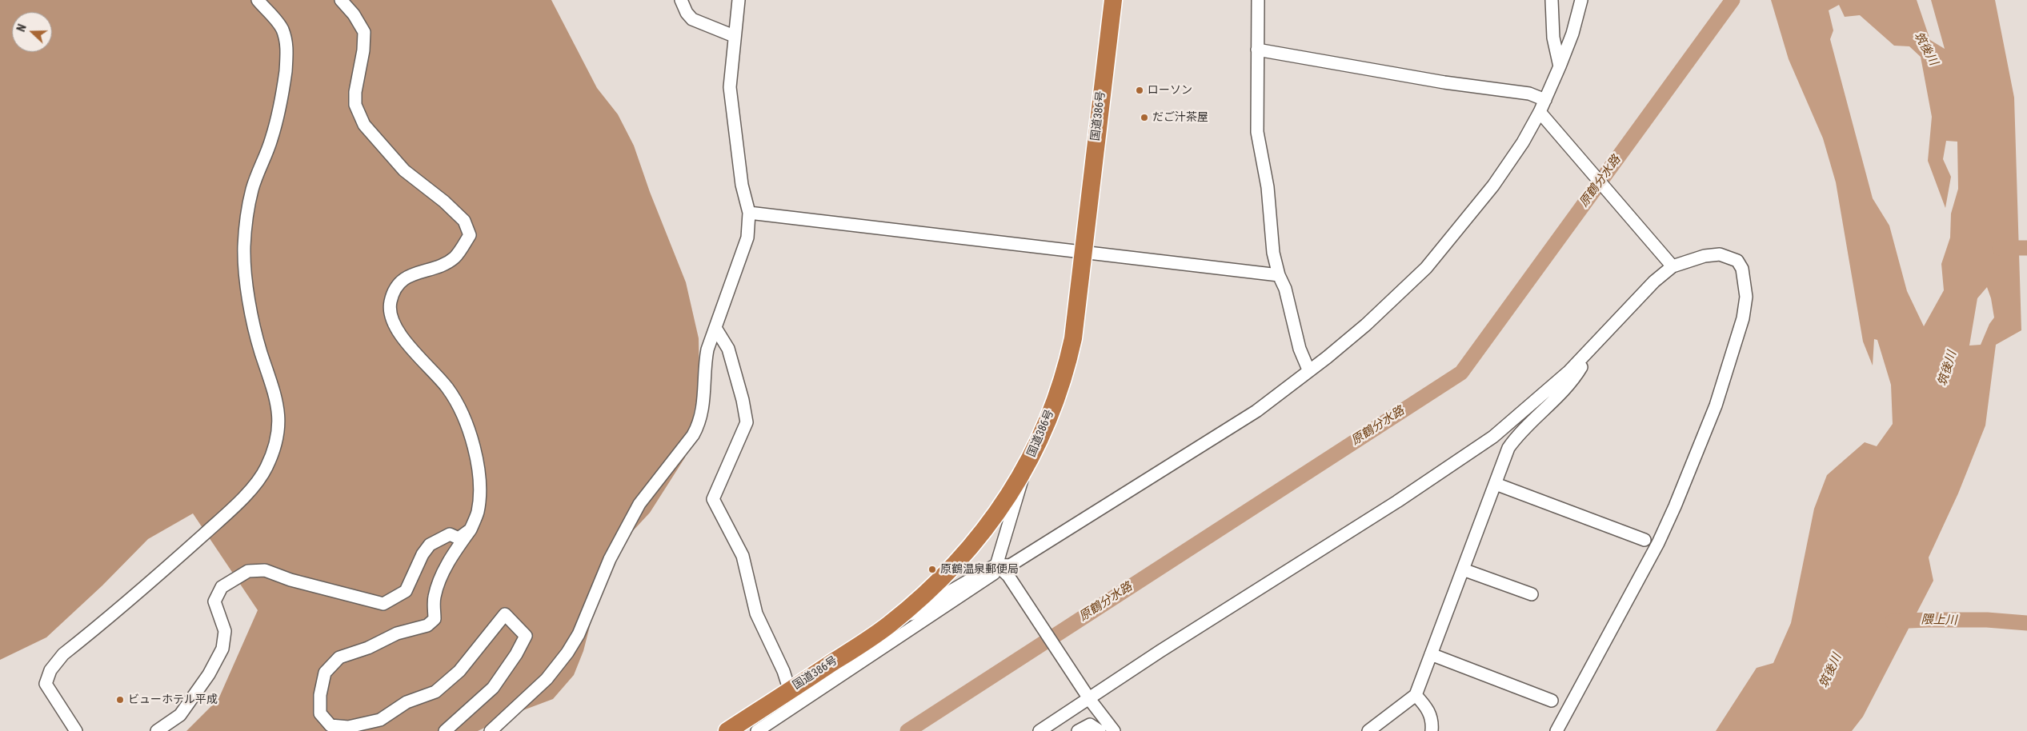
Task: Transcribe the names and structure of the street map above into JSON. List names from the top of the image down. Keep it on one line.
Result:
{"streets":{"highway":["国道386号"]},"water":["筑後川","原鶴分水路","隈上川"],"places":["ローソン","だご汁茶屋","原鶴温泉郵便局","ビューホテル平成"],"north":"left"}
